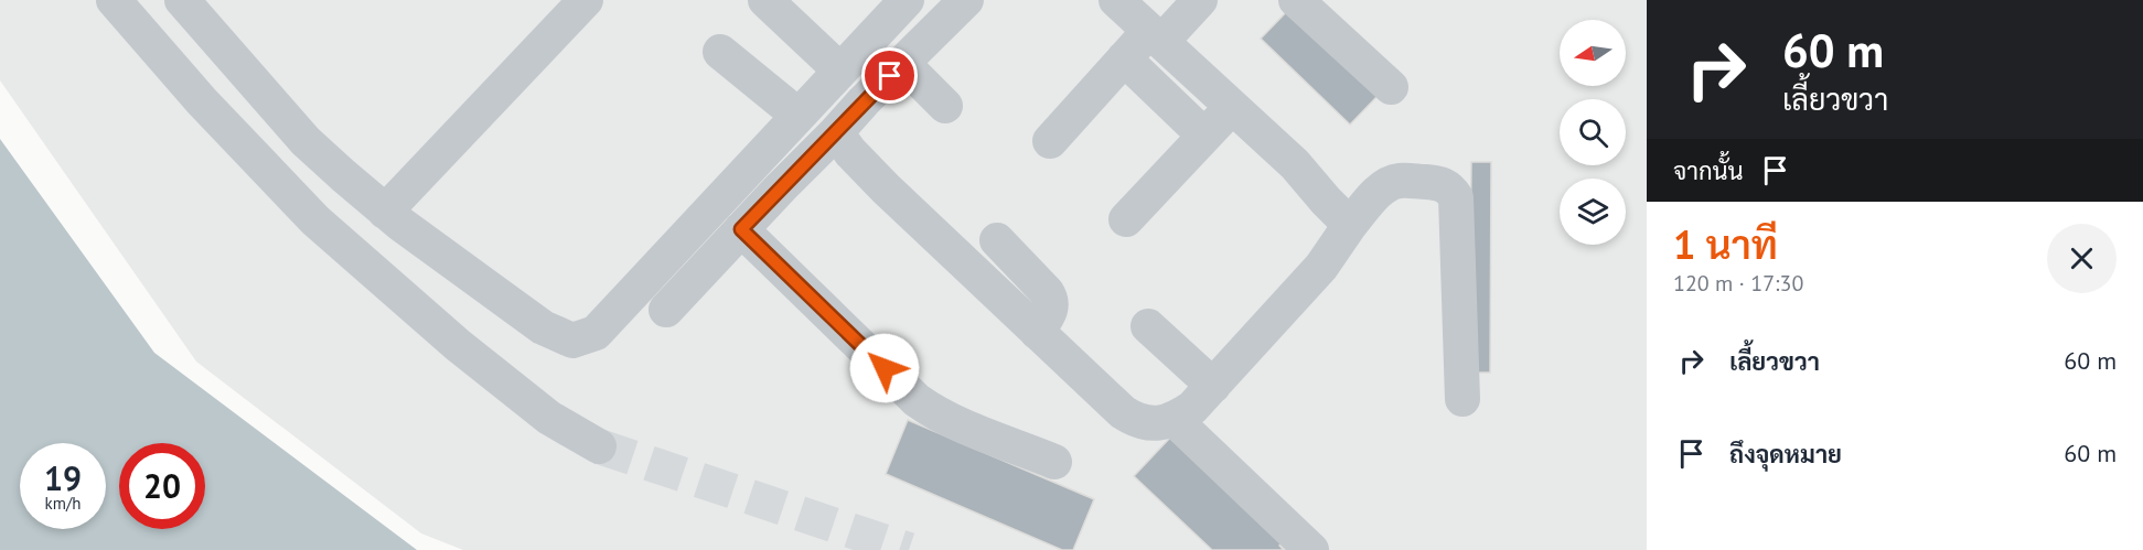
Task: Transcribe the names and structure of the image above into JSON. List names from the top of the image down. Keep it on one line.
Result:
{"north":"left","page":{"turn":["60 m","เลี้ยวขวา"],"then":"จากนั้น","heading":["1 นาที","120 m · 17:30"],"list":[{"name":"เลี้ยวขวา","value":"60 m"},{"name":"ถึงจุดหมาย","value":"60 m"}],"speed":"19 km/h","limit":"20"}}
